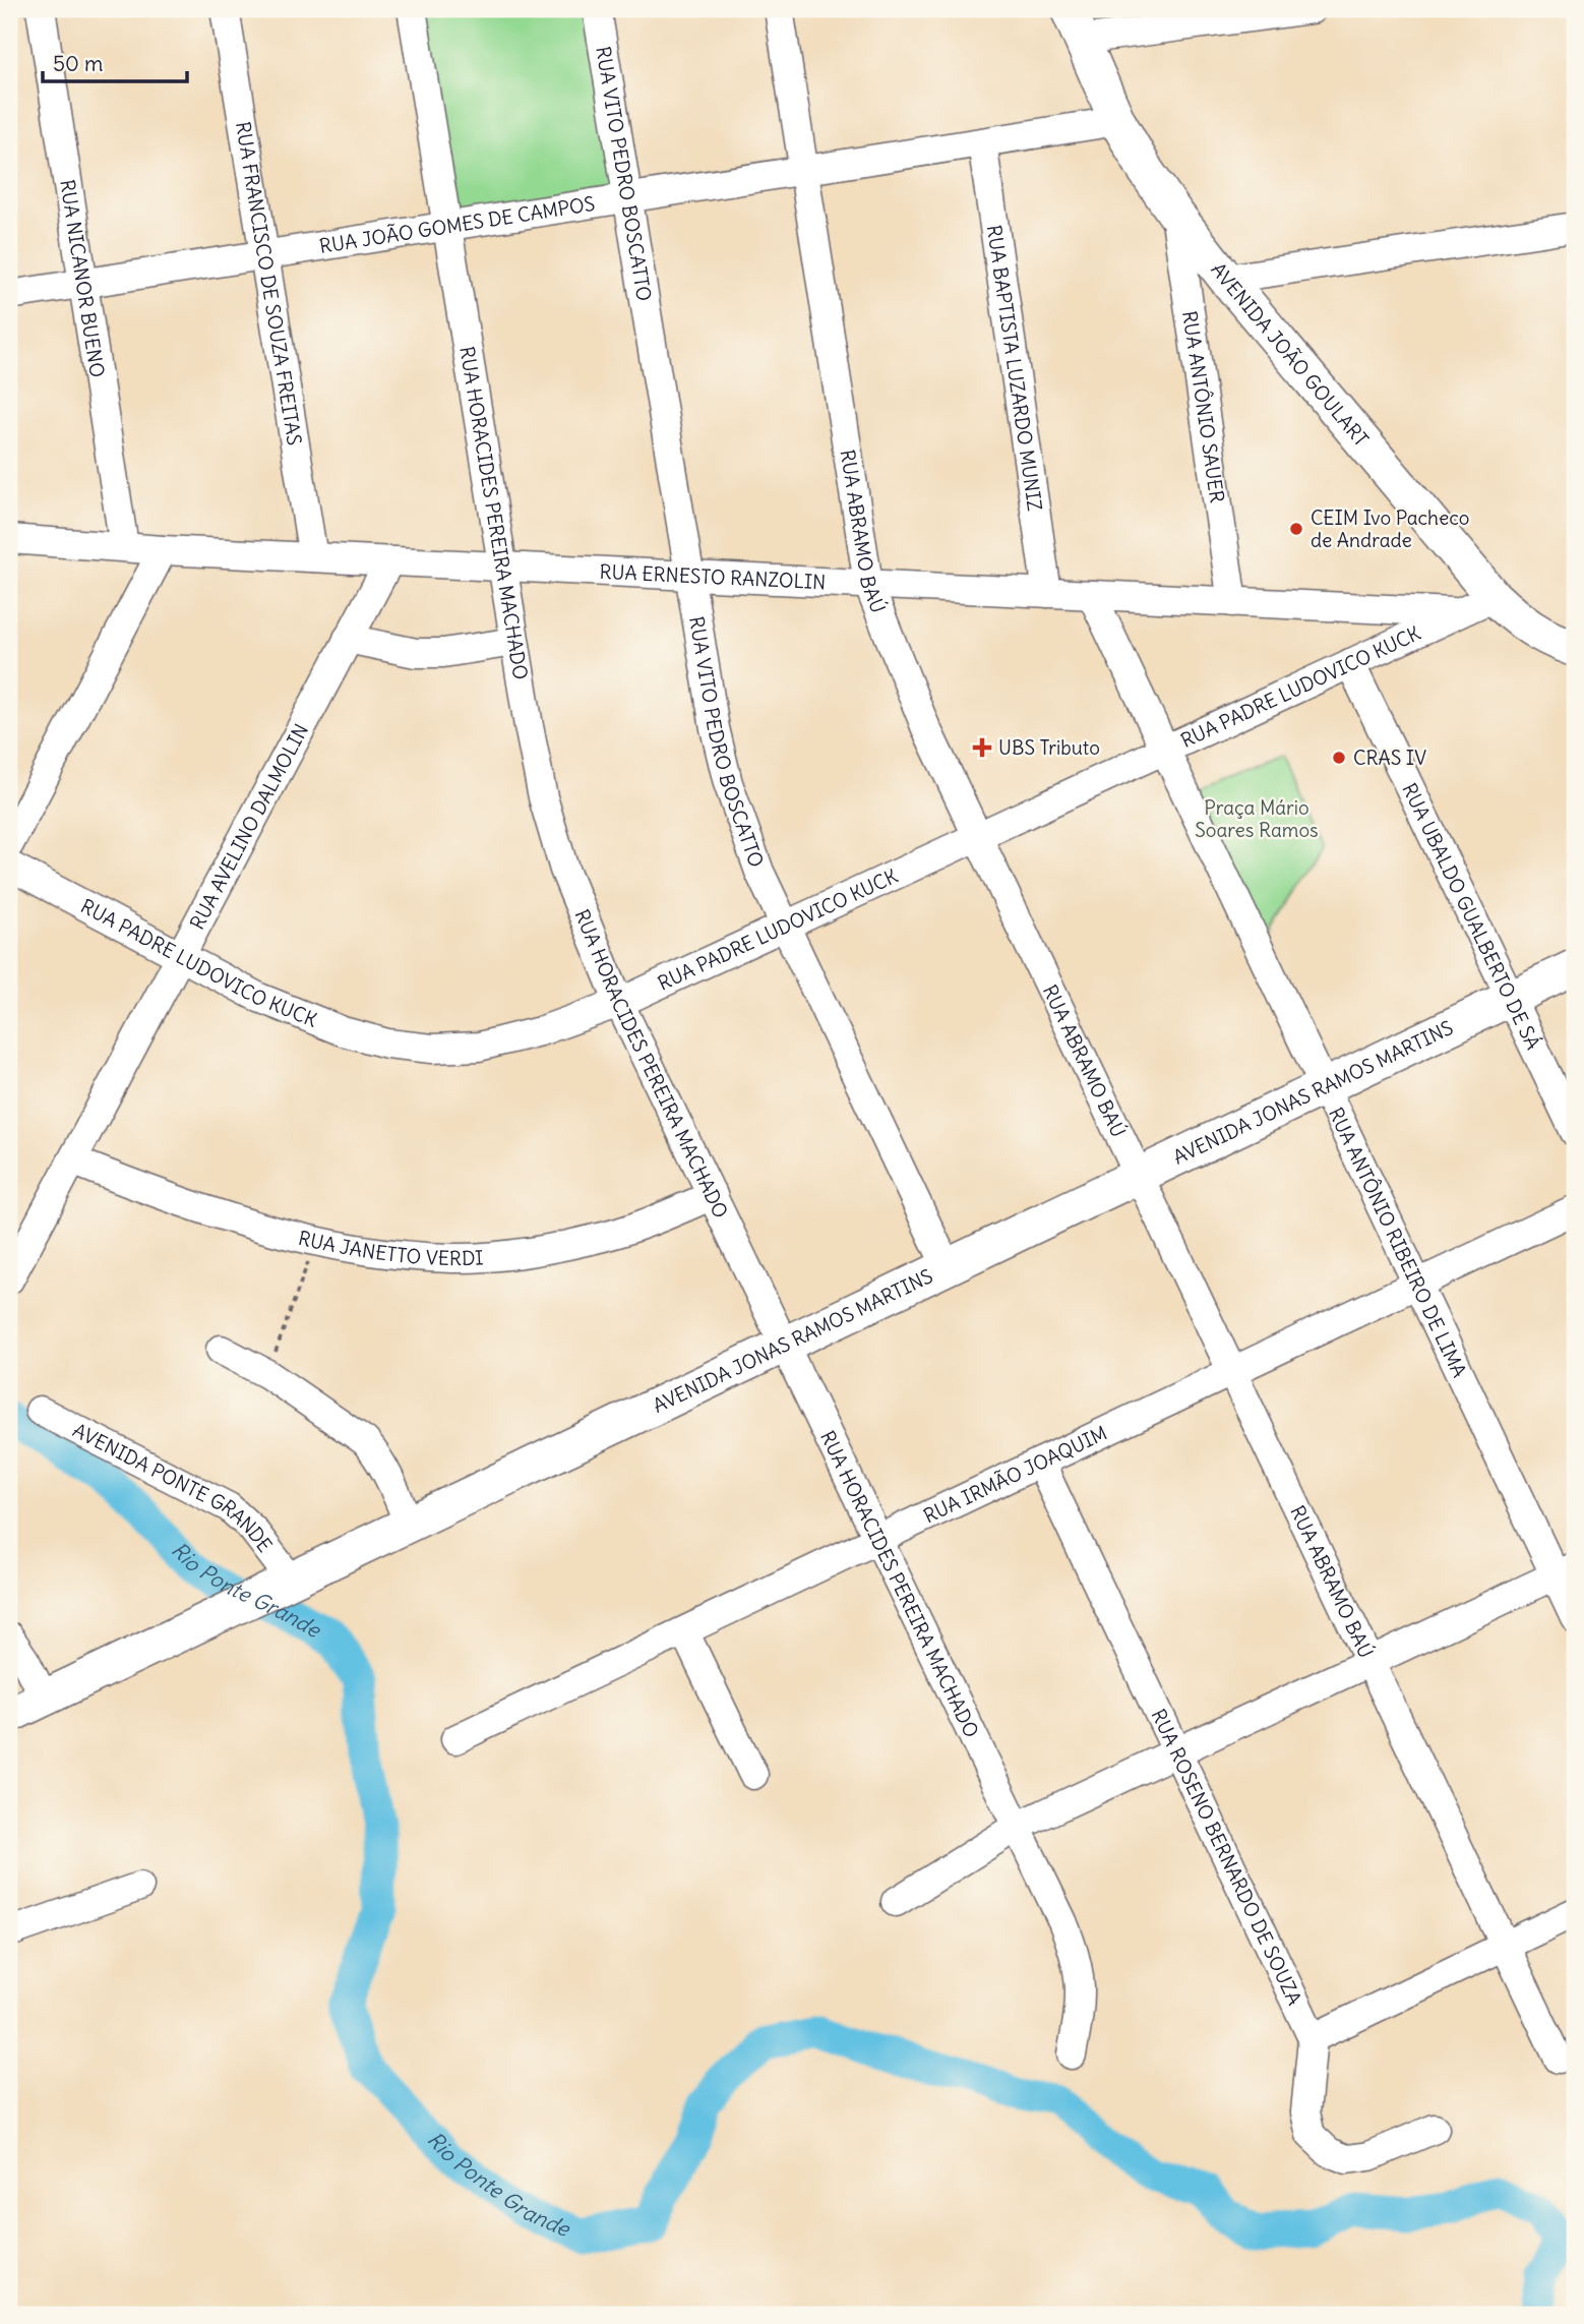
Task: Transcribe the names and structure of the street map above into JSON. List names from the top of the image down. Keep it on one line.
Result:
{"streets":{"main road":["AVENIDA JOÃO GOULART","AVENIDA JONAS RAMOS MARTINS"],"street":["RUA VITO PEDRO BOSCATTO","RUA JOÃO GOMES DE CAMPOS","RUA NICANOR BUENO","RUA FRANCISCO DE SOUZA FREITAS","RUA BAPTISTA LUZARDO MUNIZ","RUA ANTÔNIO SAUER","RUA HORACIDES PEREIRA MACHADO","RUA ABRAMO BAÚ","RUA ERNESTO RANZOLIN","RUA PADRE LUDOVICO KUCK","RUA AVELINO DALMOLIN","RUA UBALDO GUALBERTO DE SÁ","RUA ANTÔNIO RIBEIRO DE LIMA","RUA JANETTO VERDI","RUA IRMÃO JOAQUIM","AVENIDA PONTE GRANDE","RUA ROSENO BERNARDO DE SOUZA"]},"crossings":[["RUA VITO PEDRO BOSCATTO","RUA JOÃO GOMES DE CAMPOS"],["RUA VITO PEDRO BOSCATTO","RUA ERNESTO RANZOLIN"],["RUA VITO PEDRO BOSCATTO","RUA PADRE LUDOVICO KUCK"],["RUA VITO PEDRO BOSCATTO","AVENIDA JONAS RAMOS MARTINS"],["RUA JOÃO GOMES DE CAMPOS","RUA NICANOR BUENO"],["RUA JOÃO GOMES DE CAMPOS","RUA FRANCISCO DE SOUZA FREITAS"],["RUA JOÃO GOMES DE CAMPOS","AVENIDA JOÃO GOULART"],["RUA JOÃO GOMES DE CAMPOS","RUA BAPTISTA LUZARDO MUNIZ"],["RUA JOÃO GOMES DE CAMPOS","RUA HORACIDES PEREIRA MACHADO"],["RUA JOÃO GOMES DE CAMPOS","RUA ABRAMO BAÚ"],["RUA NICANOR BUENO","RUA ERNESTO RANZOLIN"],["RUA FRANCISCO DE SOUZA FREITAS","RUA ERNESTO RANZOLIN"],["AVENIDA JOÃO GOULART","RUA ANTÔNIO SAUER"],["AVENIDA JOÃO GOULART","RUA PADRE LUDOVICO KUCK"],["RUA BAPTISTA LUZARDO MUNIZ","RUA ERNESTO RANZOLIN"],["RUA ANTÔNIO SAUER","RUA ERNESTO RANZOLIN"],["RUA HORACIDES PEREIRA MACHADO","RUA ERNESTO RANZOLIN"],["RUA HORACIDES PEREIRA MACHADO","RUA PADRE LUDOVICO KUCK"],["RUA HORACIDES PEREIRA MACHADO","AVENIDA JONAS RAMOS MARTINS"],["RUA HORACIDES PEREIRA MACHADO","RUA JANETTO VERDI"],["RUA HORACIDES PEREIRA MACHADO","RUA IRMÃO JOAQUIM"],["RUA ABRAMO BAÚ","RUA ERNESTO RANZOLIN"],["RUA ABRAMO BAÚ","RUA PADRE LUDOVICO KUCK"],["RUA ABRAMO BAÚ","AVENIDA JONAS RAMOS MARTINS"],["RUA ABRAMO BAÚ","RUA IRMÃO JOAQUIM"],["RUA ERNESTO RANZOLIN","RUA PADRE LUDOVICO KUCK"],["RUA ERNESTO RANZOLIN","RUA AVELINO DALMOLIN"],["RUA ERNESTO RANZOLIN","RUA ANTÔNIO RIBEIRO DE LIMA"],["RUA PADRE LUDOVICO KUCK","RUA AVELINO DALMOLIN"],["RUA PADRE LUDOVICO KUCK","RUA UBALDO GUALBERTO DE SÁ"],["RUA PADRE LUDOVICO KUCK","RUA ANTÔNIO RIBEIRO DE LIMA"],["RUA AVELINO DALMOLIN","RUA JANETTO VERDI"],["RUA UBALDO GUALBERTO DE SÁ","AVENIDA JONAS RAMOS MARTINS"],["AVENIDA JONAS RAMOS MARTINS","RUA ANTÔNIO RIBEIRO DE LIMA"],["AVENIDA JONAS RAMOS MARTINS","AVENIDA PONTE GRANDE"],["RUA ANTÔNIO RIBEIRO DE LIMA","RUA IRMÃO JOAQUIM"],["RUA IRMÃO JOAQUIM","RUA ROSENO BERNARDO DE SOUZA"]],"water":["Rio Ponte Grande"],"parks":["Praça Mário Soares Ramos"],"places":{"other":["CEIM Ivo Pacheco de Andrade","CRAS IV"],"health":["UBS Tributo"]},"scale_bar":"50 m"}
